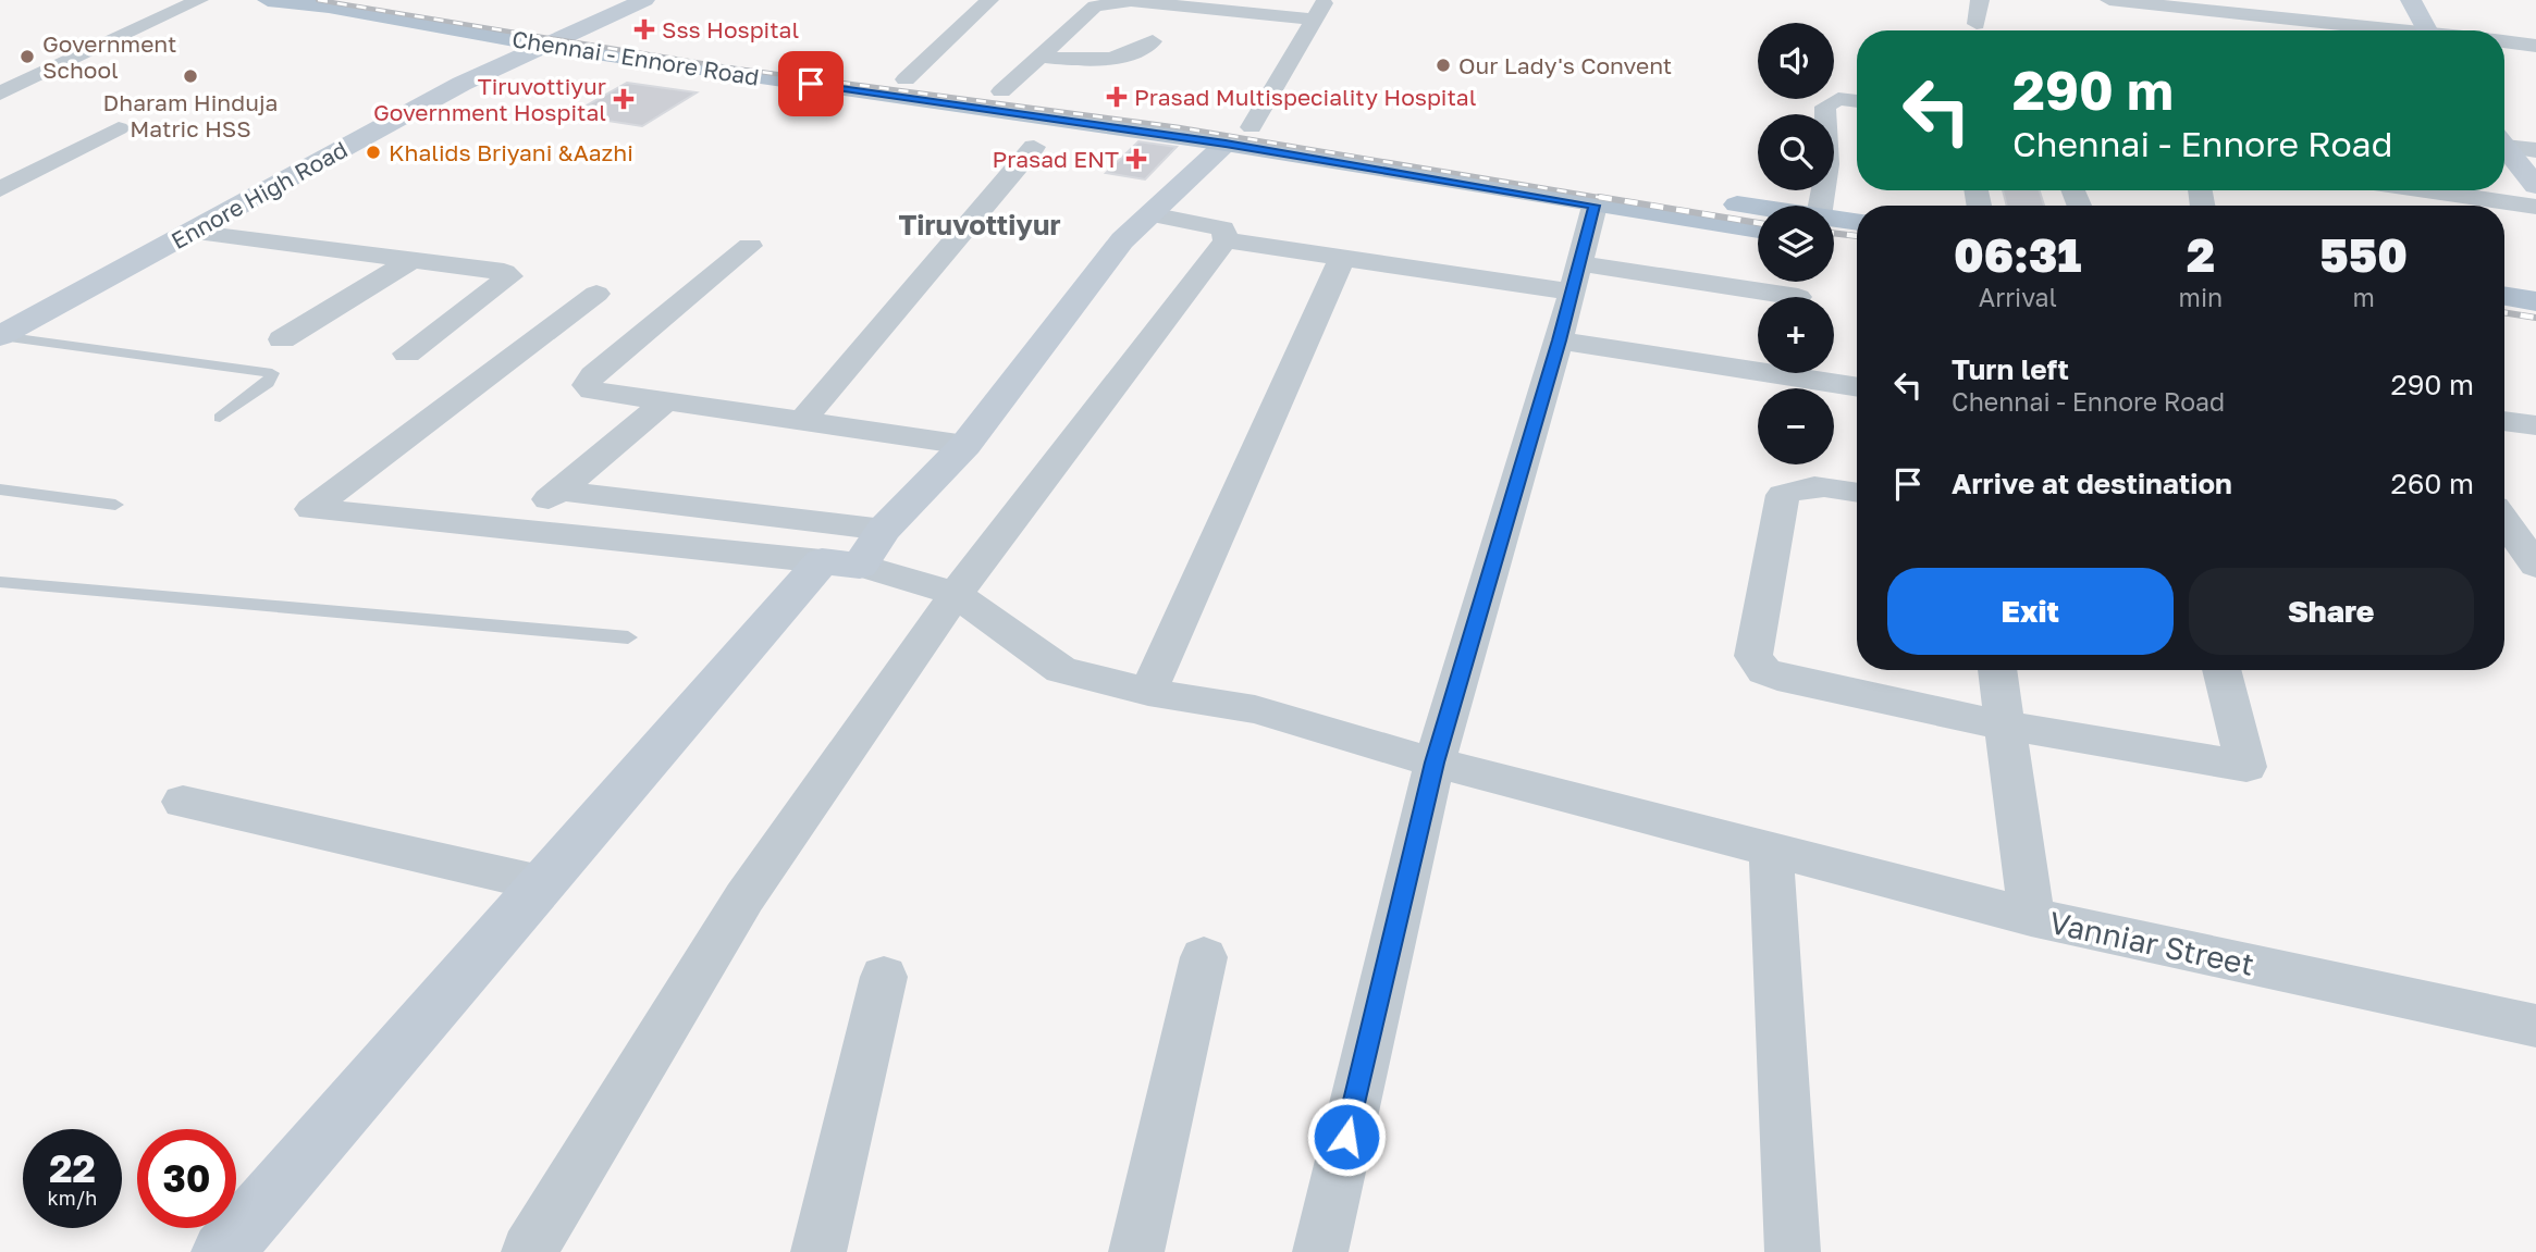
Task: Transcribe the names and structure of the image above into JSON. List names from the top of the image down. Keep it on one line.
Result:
{"streets":{"main road":["Chennai - Ennore Road"],"street":["Ennore High Road","Vanniar Street"]},"crossings":[["Chennai - Ennore Road","Ennore High Road"]],"districts":["Tiruvottiyur"],"places":{"health":["Sss Hospital","Prasad Multispeciality Hospital","Tiruvottiyur Government Hospital","Prasad ENT"],"other":["Government School","Our Lady's Convent","Dharam Hinduja Matric HSS","Khalids Briyani &Aazhi"]},"page":{"map_buttons":["+","−"],"turn":["290 m","Chennai - Ennore Road"],"eta":["06:31","Arrival","2","min","550","m"],"list":[{"name":"Turn left","note":"Chennai - Ennore Road","value":"290 m"},{"name":"Arrive at destination","value":"260 m"}],"buttons":["Exit","Share"],"speed":"22 km/h","limit":"30"}}
